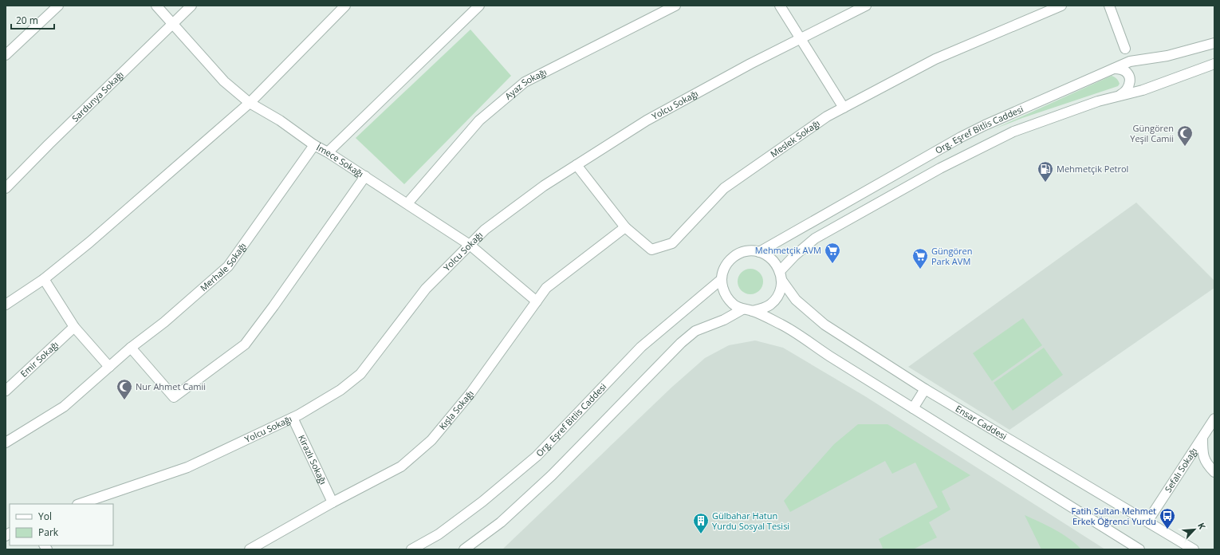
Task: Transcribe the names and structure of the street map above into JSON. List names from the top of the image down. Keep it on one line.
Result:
{"streets":{"street":["Ayaz Sokağı","Sardunya Sokağı","Yolcu Sokağı","Org. Eşref Bitlis Caddesi","Meslek Sokağı","İmece Sokağı","Merhale Sokağı","Emir Sokağı","Kışla Sokağı","Ensar Caddesi","Kirazlı Sokağı","Sefalı Sokağı"]},"crossings":[["Ayaz Sokağı","İmece Sokağı"],["Sardunya Sokağı","İmece Sokağı"],["Yolcu Sokağı","Meslek Sokağı"],["Yolcu Sokağı","İmece Sokağı"],["Yolcu Sokağı","Kirazlı Sokağı"],["Org. Eşref Bitlis Caddesi","Ensar Caddesi"],["Meslek Sokağı","Kışla Sokağı"],["İmece Sokağı","Merhale Sokağı"],["İmece Sokağı","Kışla Sokağı"],["Kışla Sokağı","Kirazlı Sokağı"],["Ensar Caddesi","Sefalı Sokağı"]],"places":{"mosque":["Güngören Yeşil Camii","Nur Ahmet Camii"],"fuel station":["Mehmetçik Petrol"],"supermarket":["Mehmetçik AVM","Güngören Park AVM"],"bus stop":["Fatih Sultan Mehmet Erkek Öğrenci Yurdu"],"building":["Gülbahar Hatun Yurdu Sosyal Tesisi"]},"legend":["Yol","Park"],"scale_bar":"20 m","north":"top right"}
